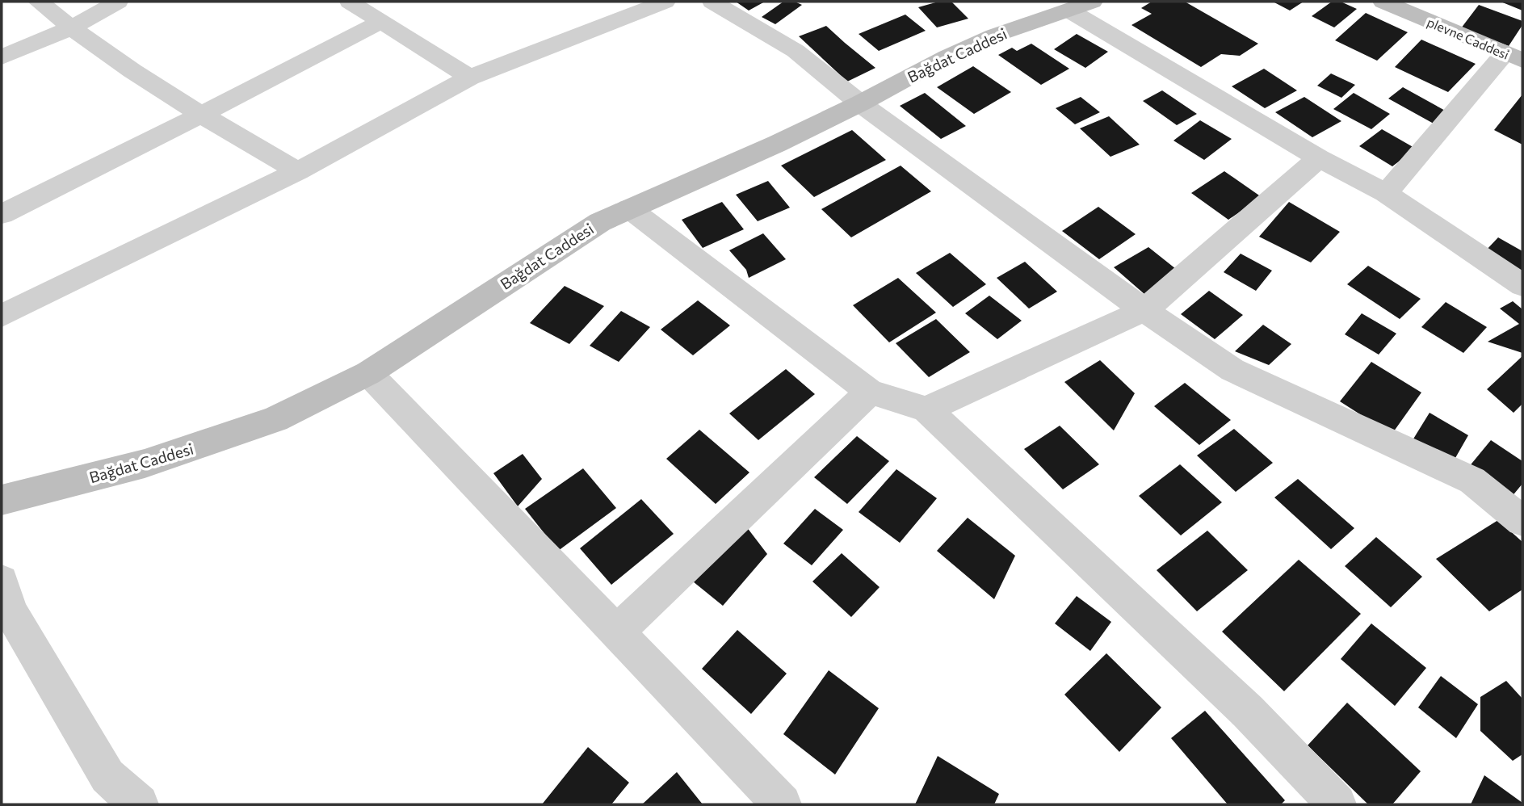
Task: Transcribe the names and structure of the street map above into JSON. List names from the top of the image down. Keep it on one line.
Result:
{"streets":{"street":["plevne Caddesi","Bağdat Caddesi"]}}
